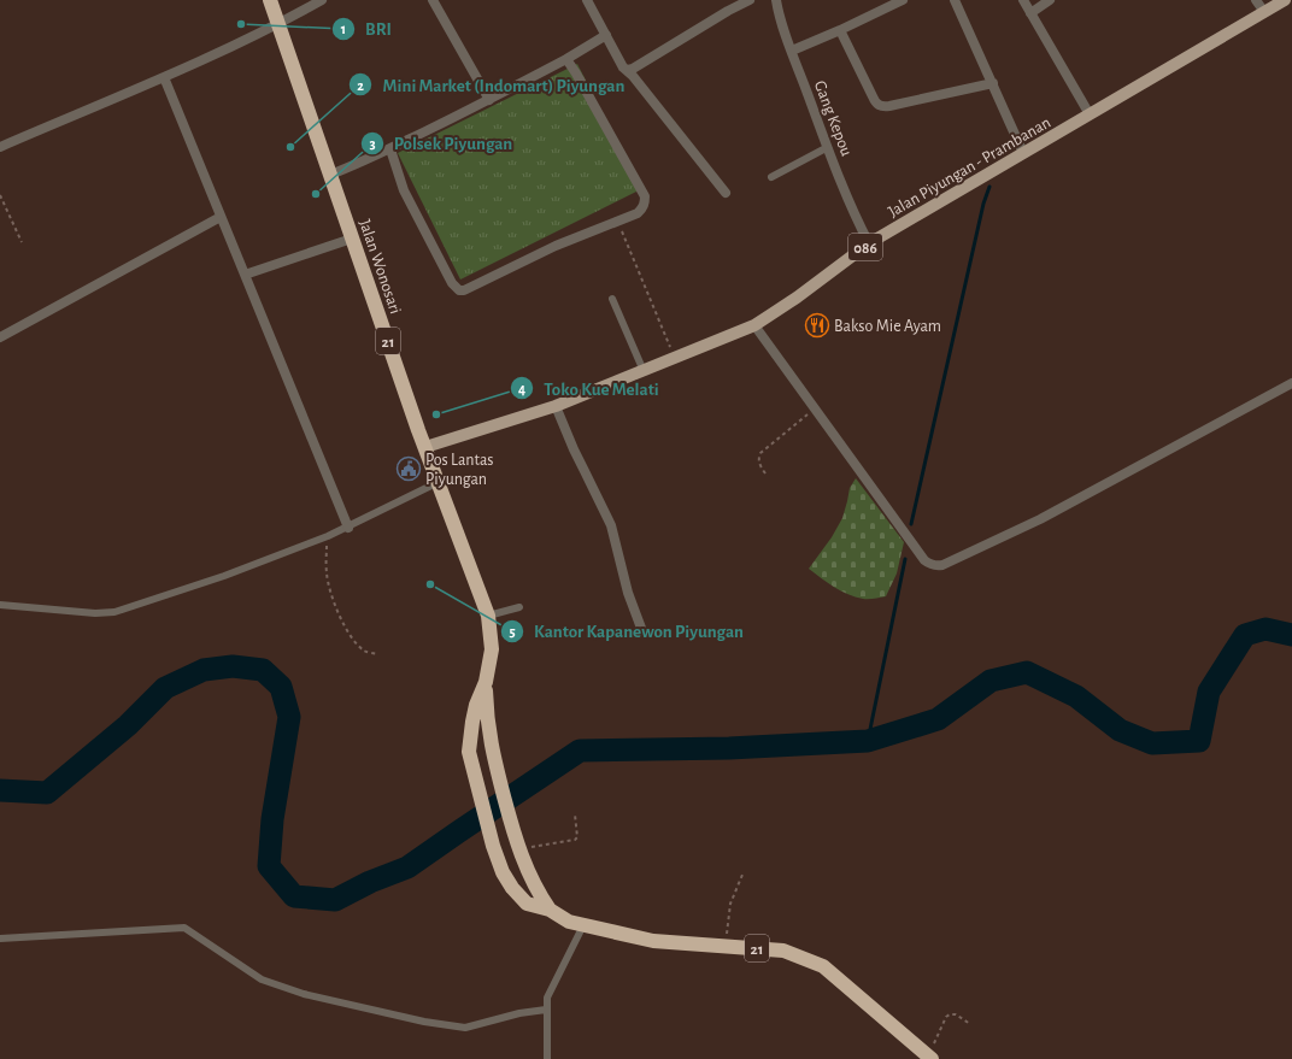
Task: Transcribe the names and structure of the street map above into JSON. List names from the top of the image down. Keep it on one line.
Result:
{"streets":{"highway":["Jalan Wonosari","21"],"main road":["Jalan Piyungan - Prambanan","086"],"street":["Gang Kepou"]},"crossings":[["Gang Kepou","Jalan Piyungan - Prambanan"],["Jalan Piyungan - Prambanan","Jalan Wonosari"],["Jalan Wonosari","21"]],"places":{"other":["BRI","Mini Market (Indomart) Piyungan","Polsek Piyungan","Toko Kue Melati","Kantor Kapanewon Piyungan"],"restaurant":["Bakso Mie Ayam"],"public building":["Pos Lantas Piyungan"]}}
